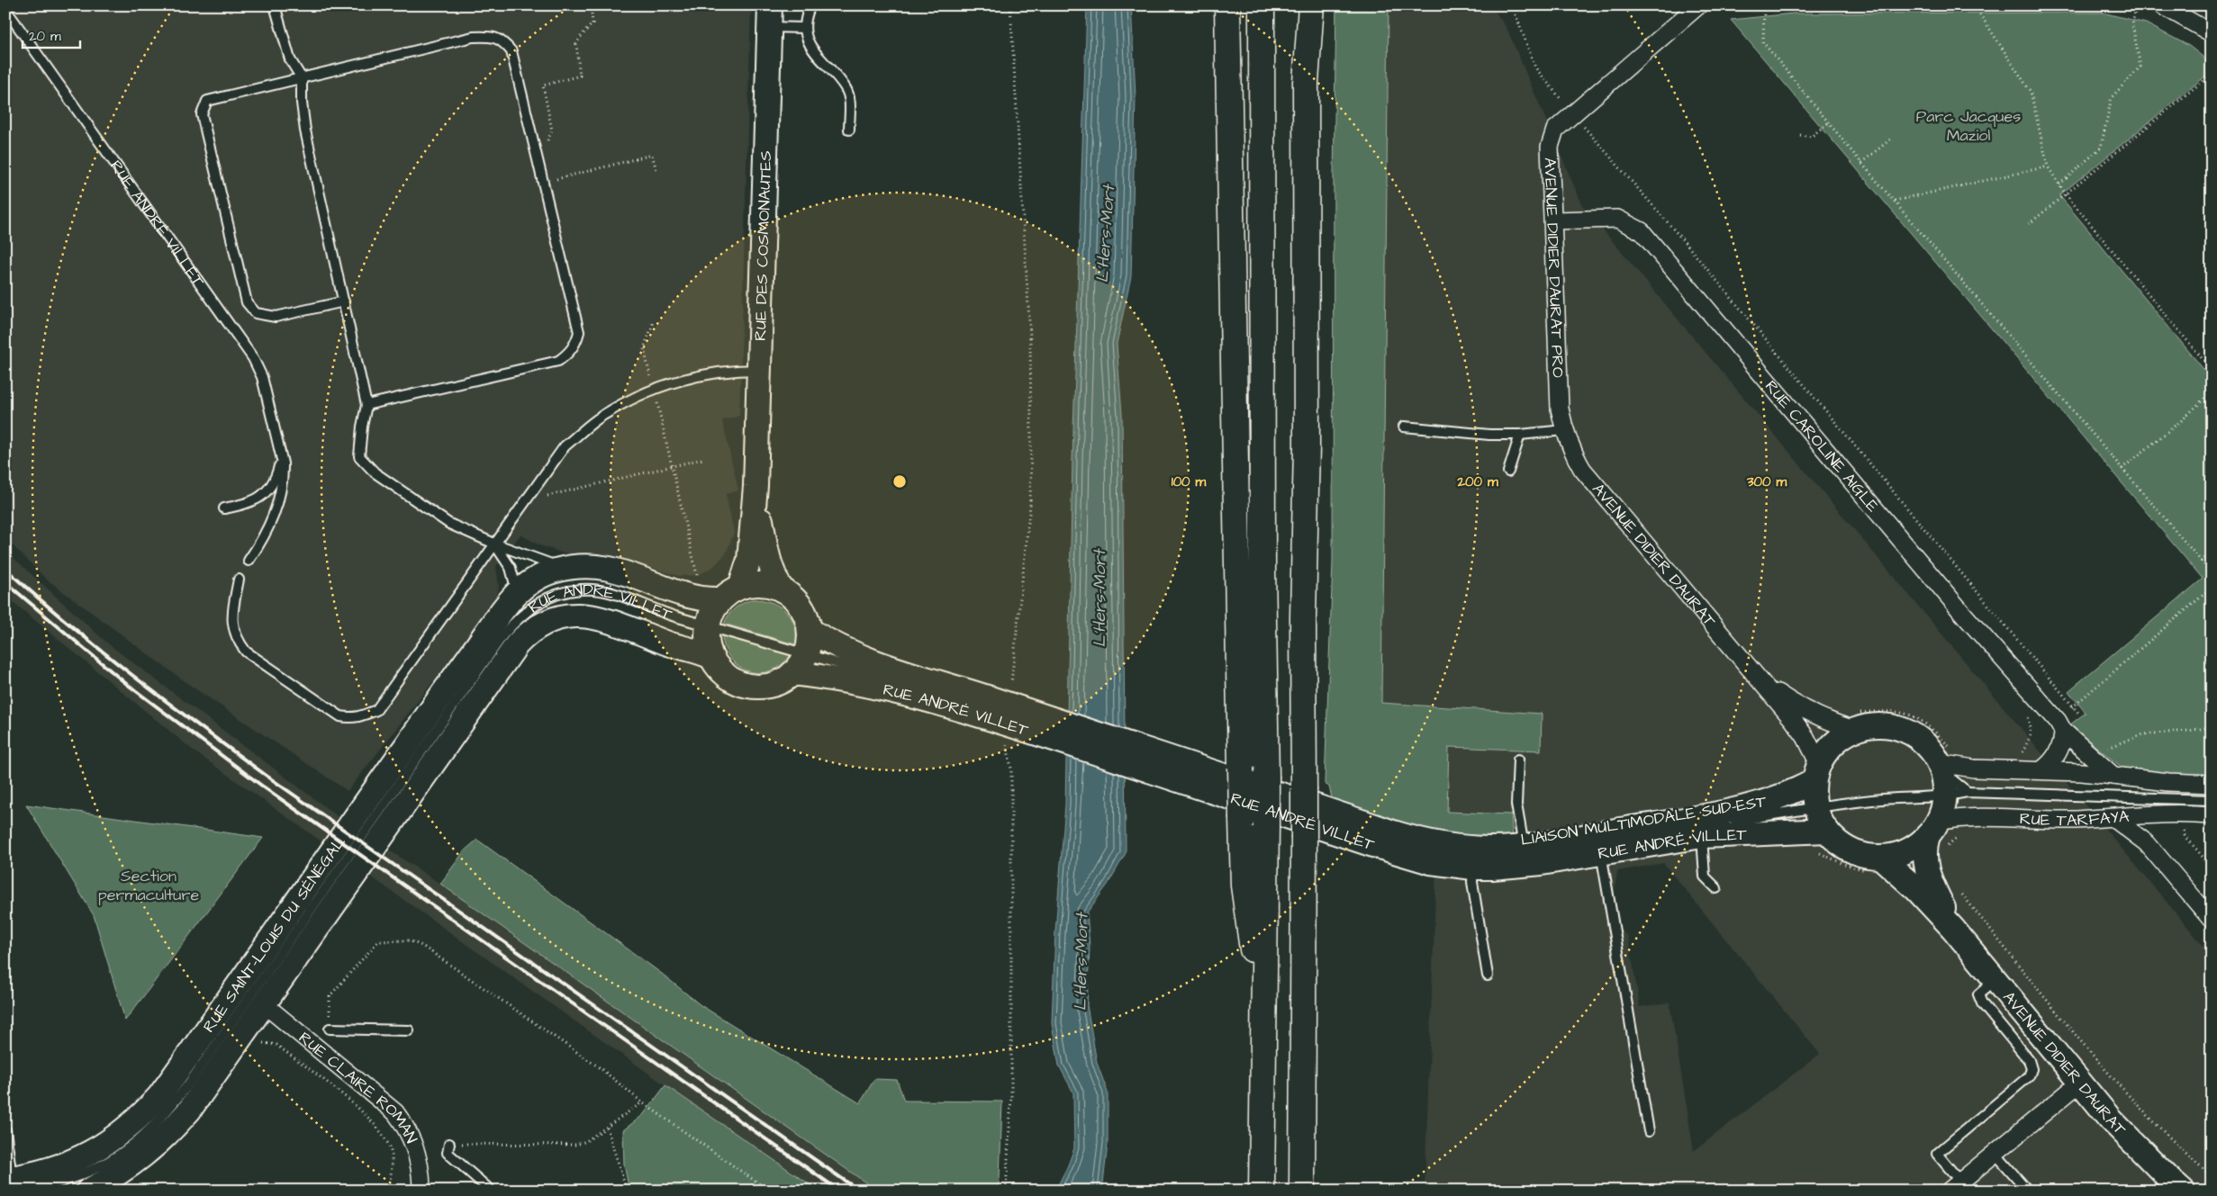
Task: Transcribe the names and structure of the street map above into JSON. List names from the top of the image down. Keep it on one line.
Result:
{"streets":{"main road":["RUE ANDRÉ VILLET","RUE DES COSMONAUTES","AVENUE DIDIER DAURAT","RUE SAINT-LOUIS DU SÉNÉGAL"],"street":["AVENUE DIDIER DAURAT PRO","RUE CAROLINE AIGLE","RUE TARFAYA","RUE CLAIRE ROMAN"],"lane":["LIAISON MULTIMODALE SUD-EST"]},"crossings":[["RUE ANDRÉ VILLET","RUE DES COSMONAUTES"],["RUE ANDRÉ VILLET","AVENUE DIDIER DAURAT"],["RUE ANDRÉ VILLET","LIAISON MULTIMODALE SUD-EST"],["RUE ANDRÉ VILLET","RUE SAINT-LOUIS DU SÉNÉGAL"],["AVENUE DIDIER DAURAT PRO","RUE CAROLINE AIGLE"],["AVENUE DIDIER DAURAT PRO","AVENUE DIDIER DAURAT"],["AVENUE DIDIER DAURAT","RUE TARFAYA"],["AVENUE DIDIER DAURAT","LIAISON MULTIMODALE SUD-EST"],["RUE SAINT-LOUIS DU SÉNÉGAL","RUE CLAIRE ROMAN"]],"water":["L'Hers-Mort"],"parks":["Parc Jacques Maziol","Section permaculture"],"scale_bar":"20 m","rings":["100 m","200 m","300 m"]}
